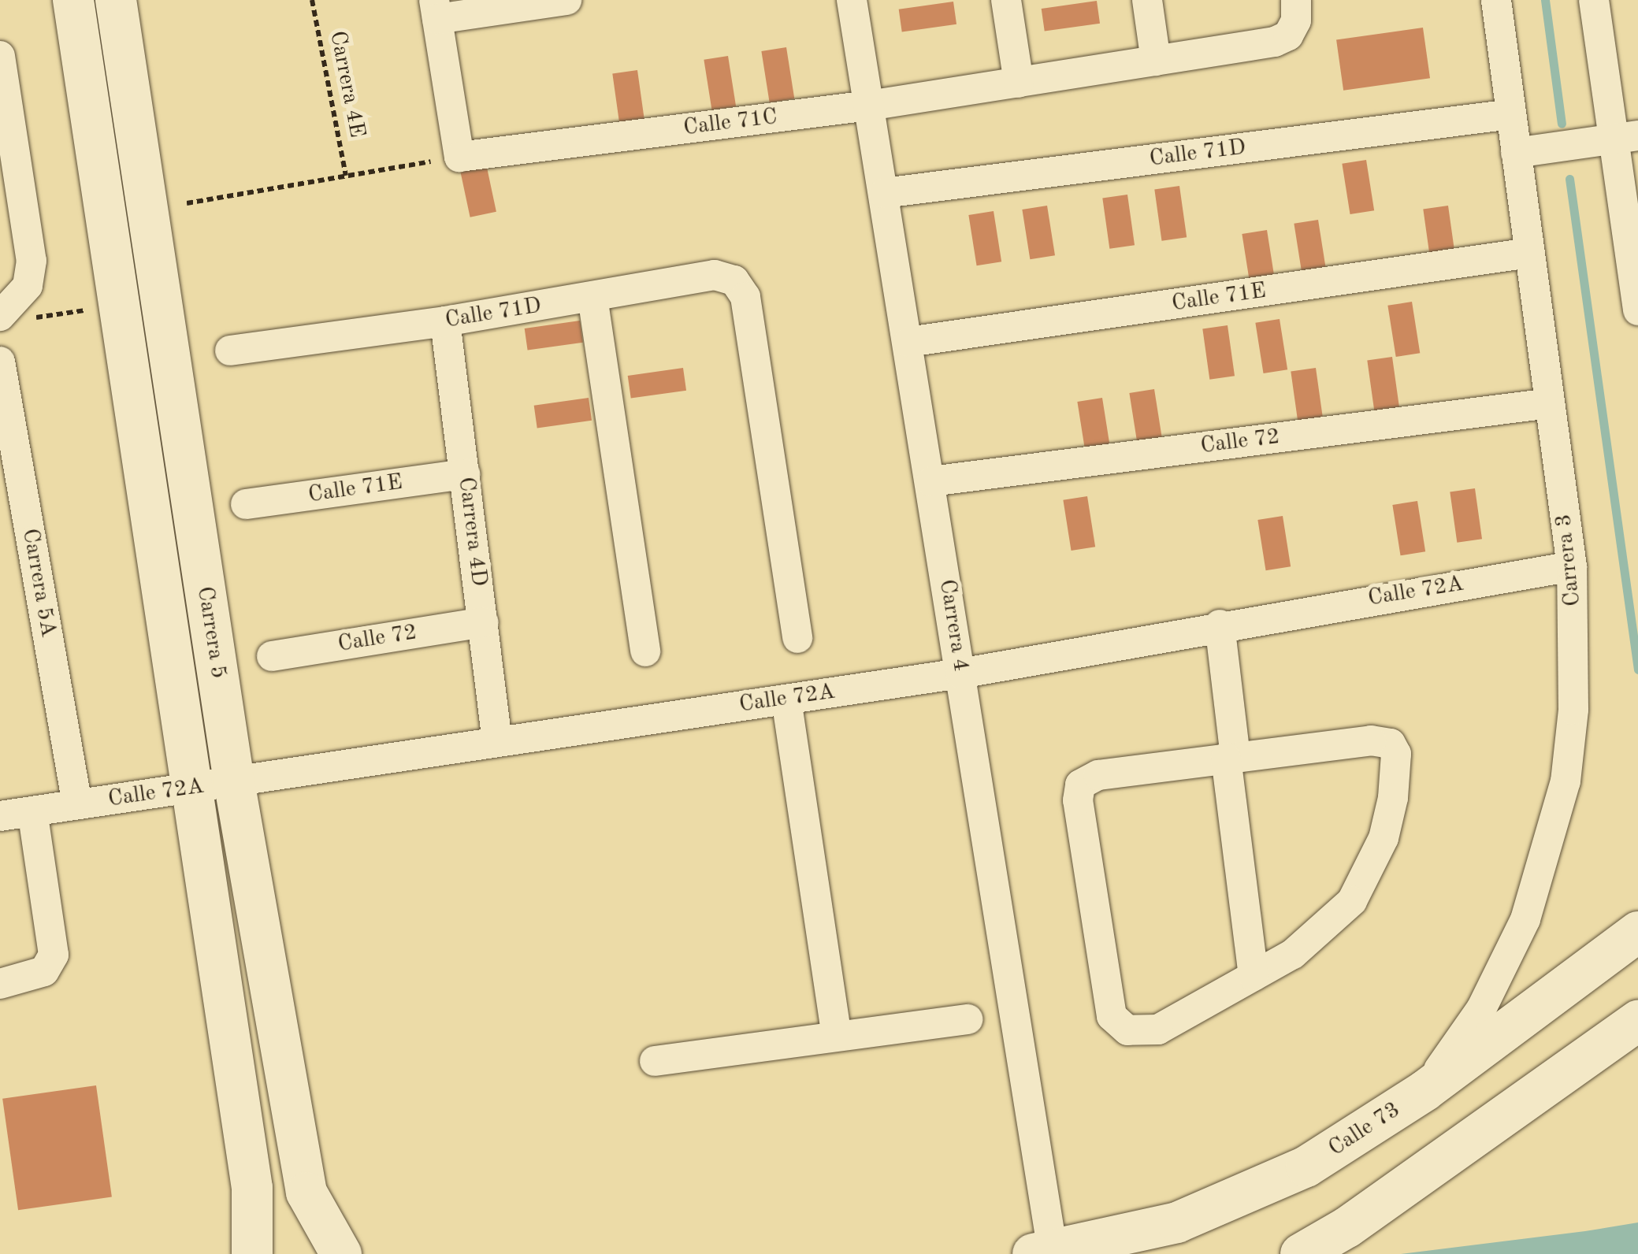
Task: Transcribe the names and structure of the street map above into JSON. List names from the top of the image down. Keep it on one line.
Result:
{"streets":{"main road":["Carrera 5","Calle 73"],"street":["Calle 71C","Calle 71D","Calle 71E","Calle 72","Carrera 4D","Carrera 3","Carrera 5A","Calle 72A","Carrera 4"],"path":["Carrera 4E"]},"crossings":[["Calle 71C","Carrera 4"],["Calle 71D","Carrera 4D"],["Calle 71D","Carrera 3"],["Calle 71D","Carrera 4"],["Calle 71E","Carrera 4D"],["Calle 71E","Carrera 3"],["Calle 71E","Carrera 4"],["Calle 72","Carrera 4D"],["Calle 72","Carrera 3"],["Calle 72","Carrera 4"],["Carrera 4D","Calle 72A"],["Carrera 3","Calle 72A"],["Carrera 3","Calle 73"],["Carrera 5A","Calle 72A"],["Calle 72A","Carrera 4"],["Calle 72A","Carrera 5"],["Carrera 4","Calle 73"]]}
